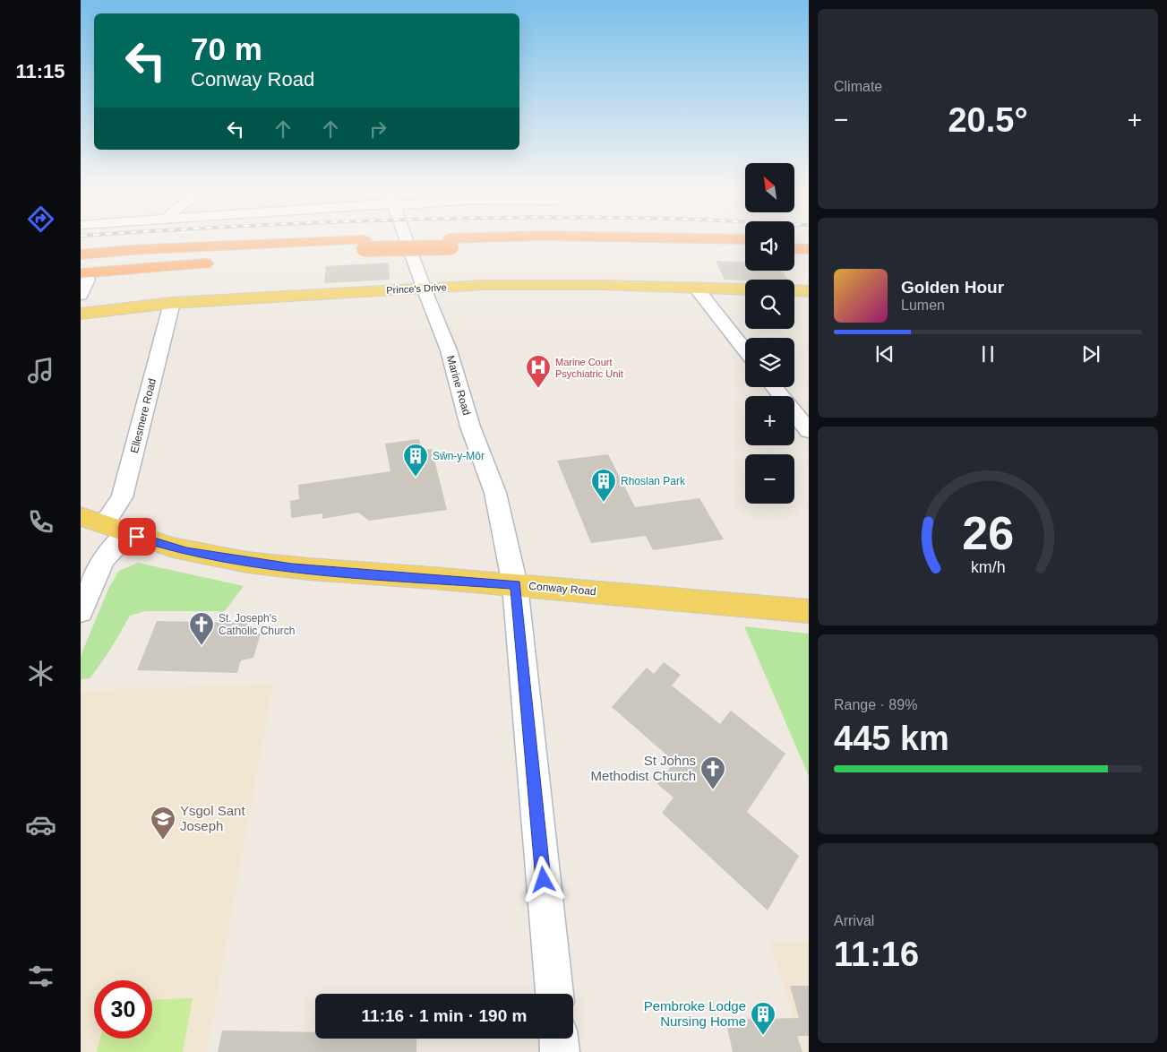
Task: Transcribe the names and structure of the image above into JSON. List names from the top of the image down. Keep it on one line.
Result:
{"streets":{"main road":["Prince's Drive","Conway Road"],"street":["Marine Road","Ellesmere Road"]},"crossings":[["Prince's Drive","Marine Road"],["Prince's Drive","Ellesmere Road"],["Marine Road","Conway Road"],["Ellesmere Road","Conway Road"]],"places":{"hospital":["Marine Court Psychiatric Unit"],"building":["Sŵn-y-Môr","Rhoslan Park","Pembroke Lodge Nursing Home"],"church":["St. Joseph's Catholic Church","St Johns Methodist Church"],"school or university":["Ysgol Sant Joseph"]},"north":"top left","page":{"tabs":"11:15","tile":["Climate",["Range · 89%","445 km"],["Arrival","11:16"]],"turn":["70 m","Conway Road"],"heat":["−","20.5°","+"],"map_buttons":["+","−"],"song":["Golden Hour","Lumen"],"limit":"30","trip":"11:16 · 1 min · 190 m","gauge":["26","km/h"]}}
